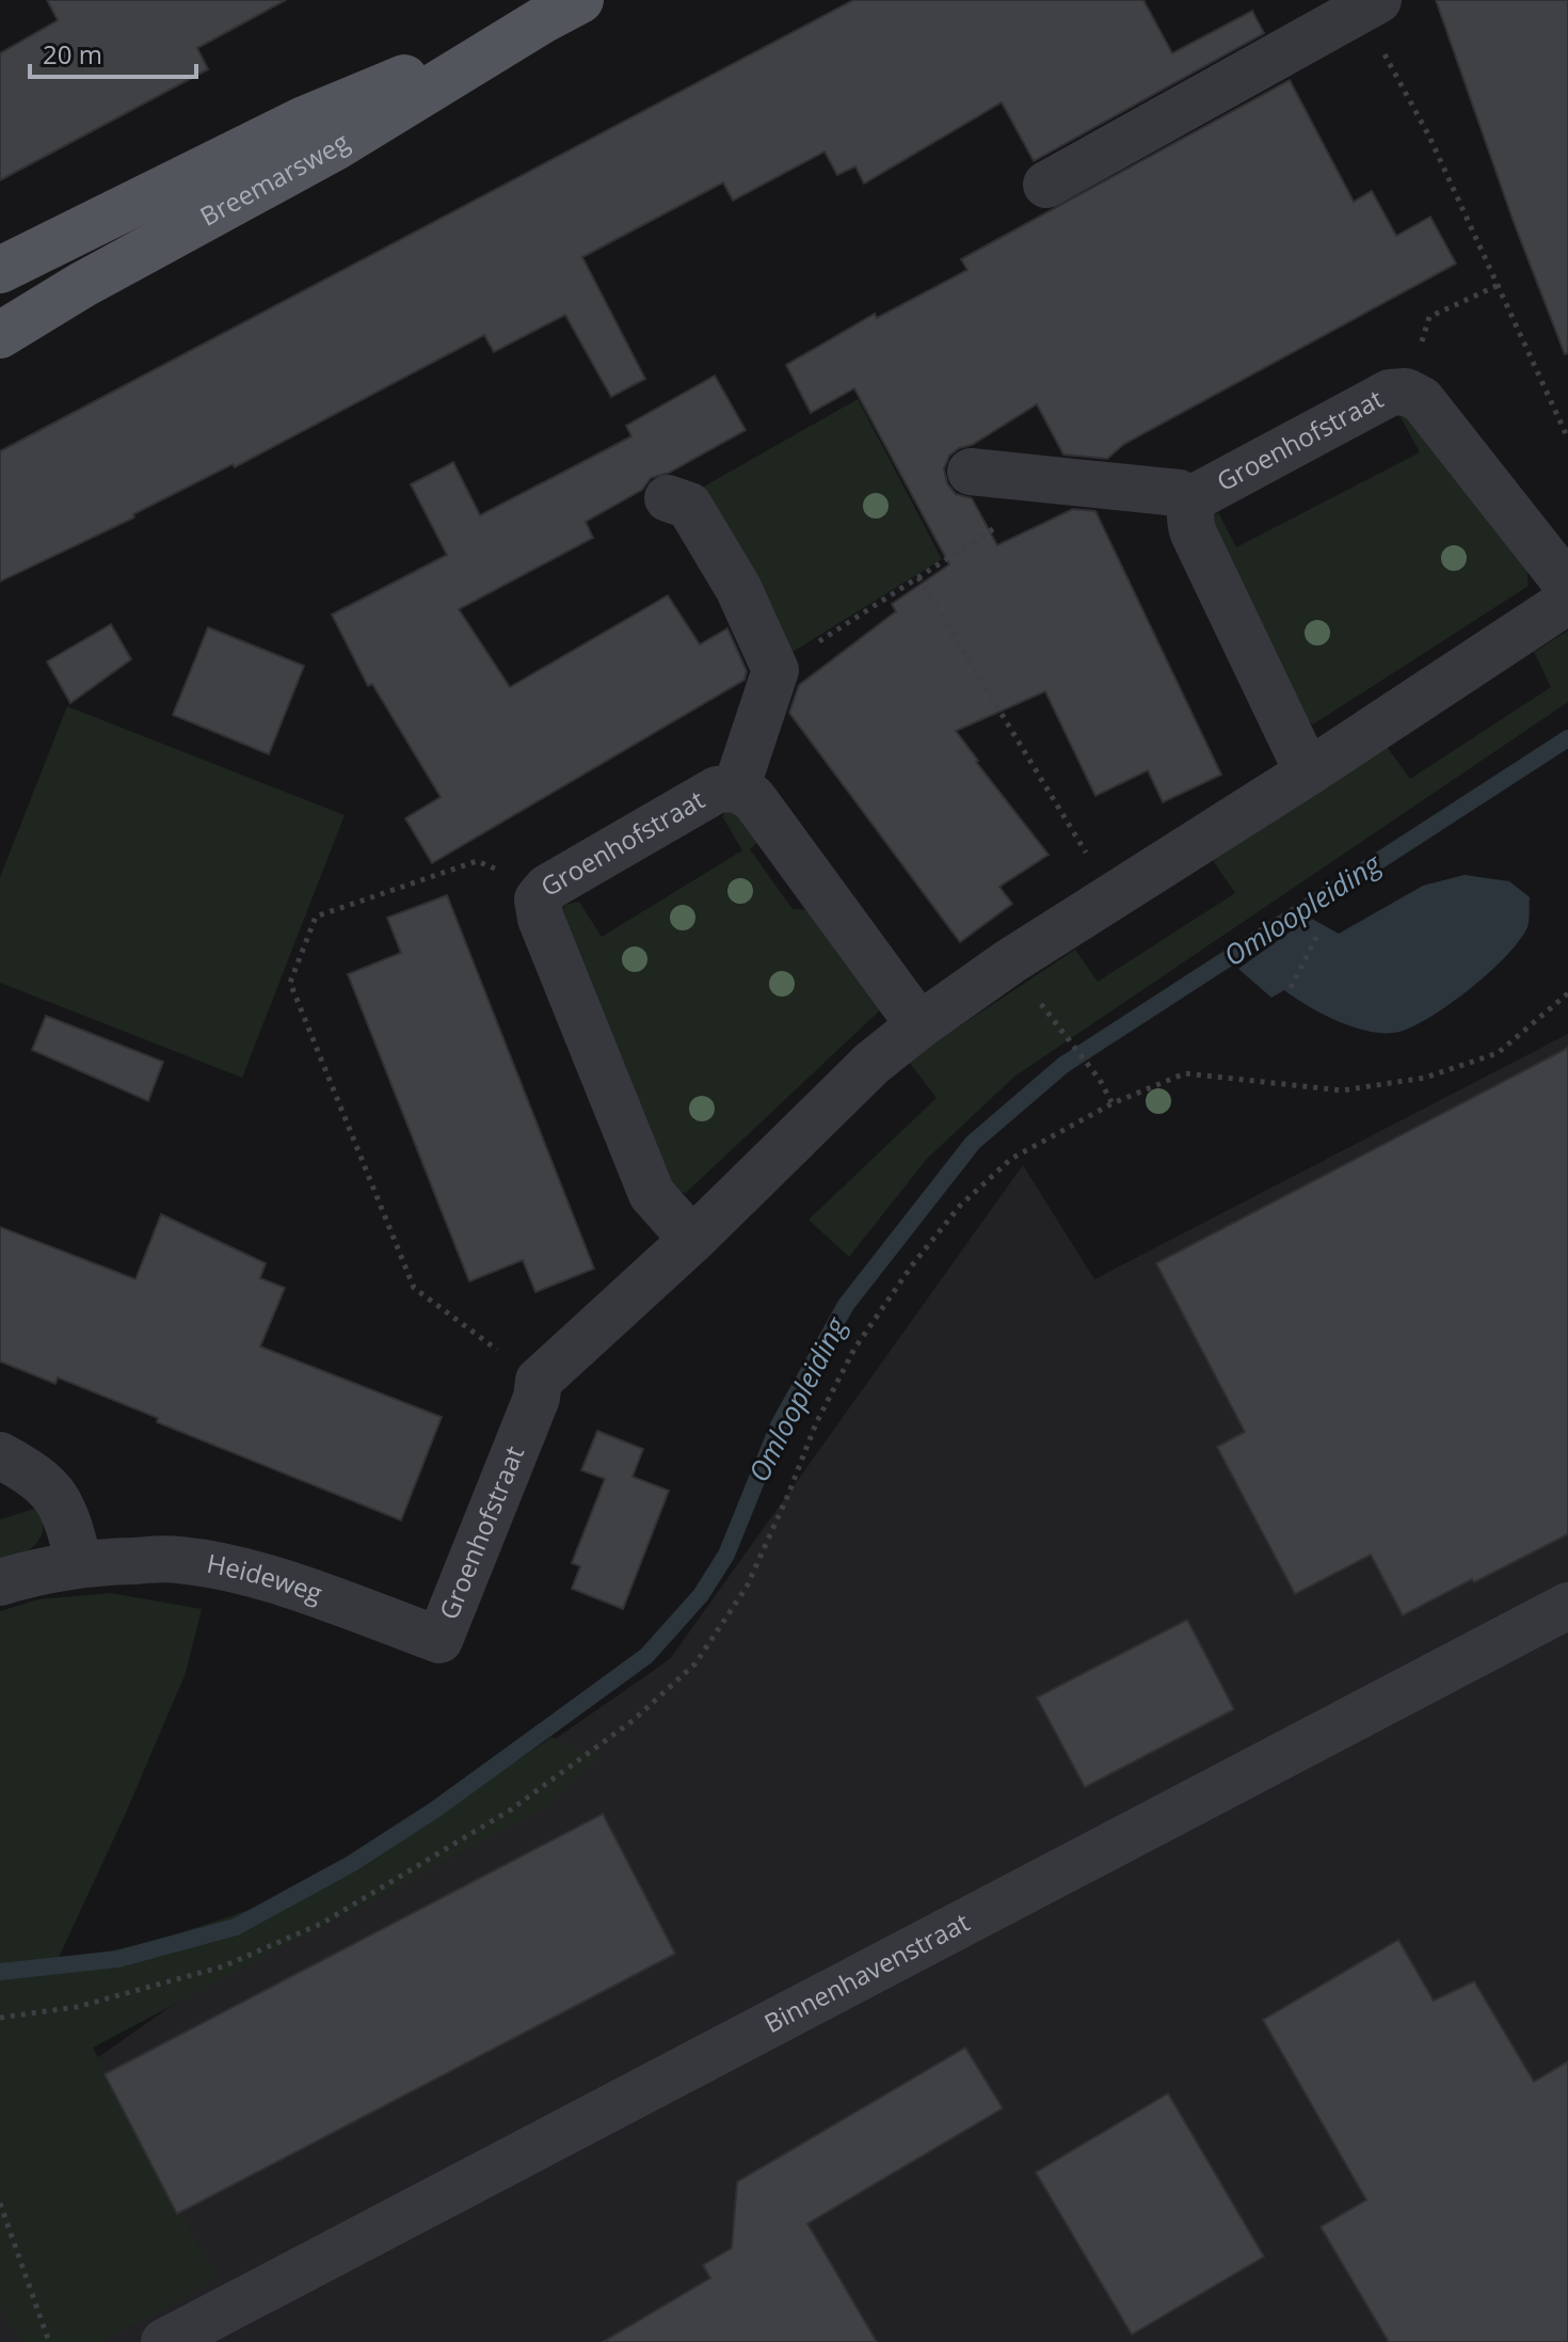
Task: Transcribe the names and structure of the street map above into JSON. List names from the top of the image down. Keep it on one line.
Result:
{"streets":{"main road":["Breemarsweg"],"street":["Groenhofstraat","Heideweg","Binnenhavenstraat"]},"crossings":[["Groenhofstraat","Heideweg"]],"water":["Omloopleiding"],"scale_bar":"20 m"}
